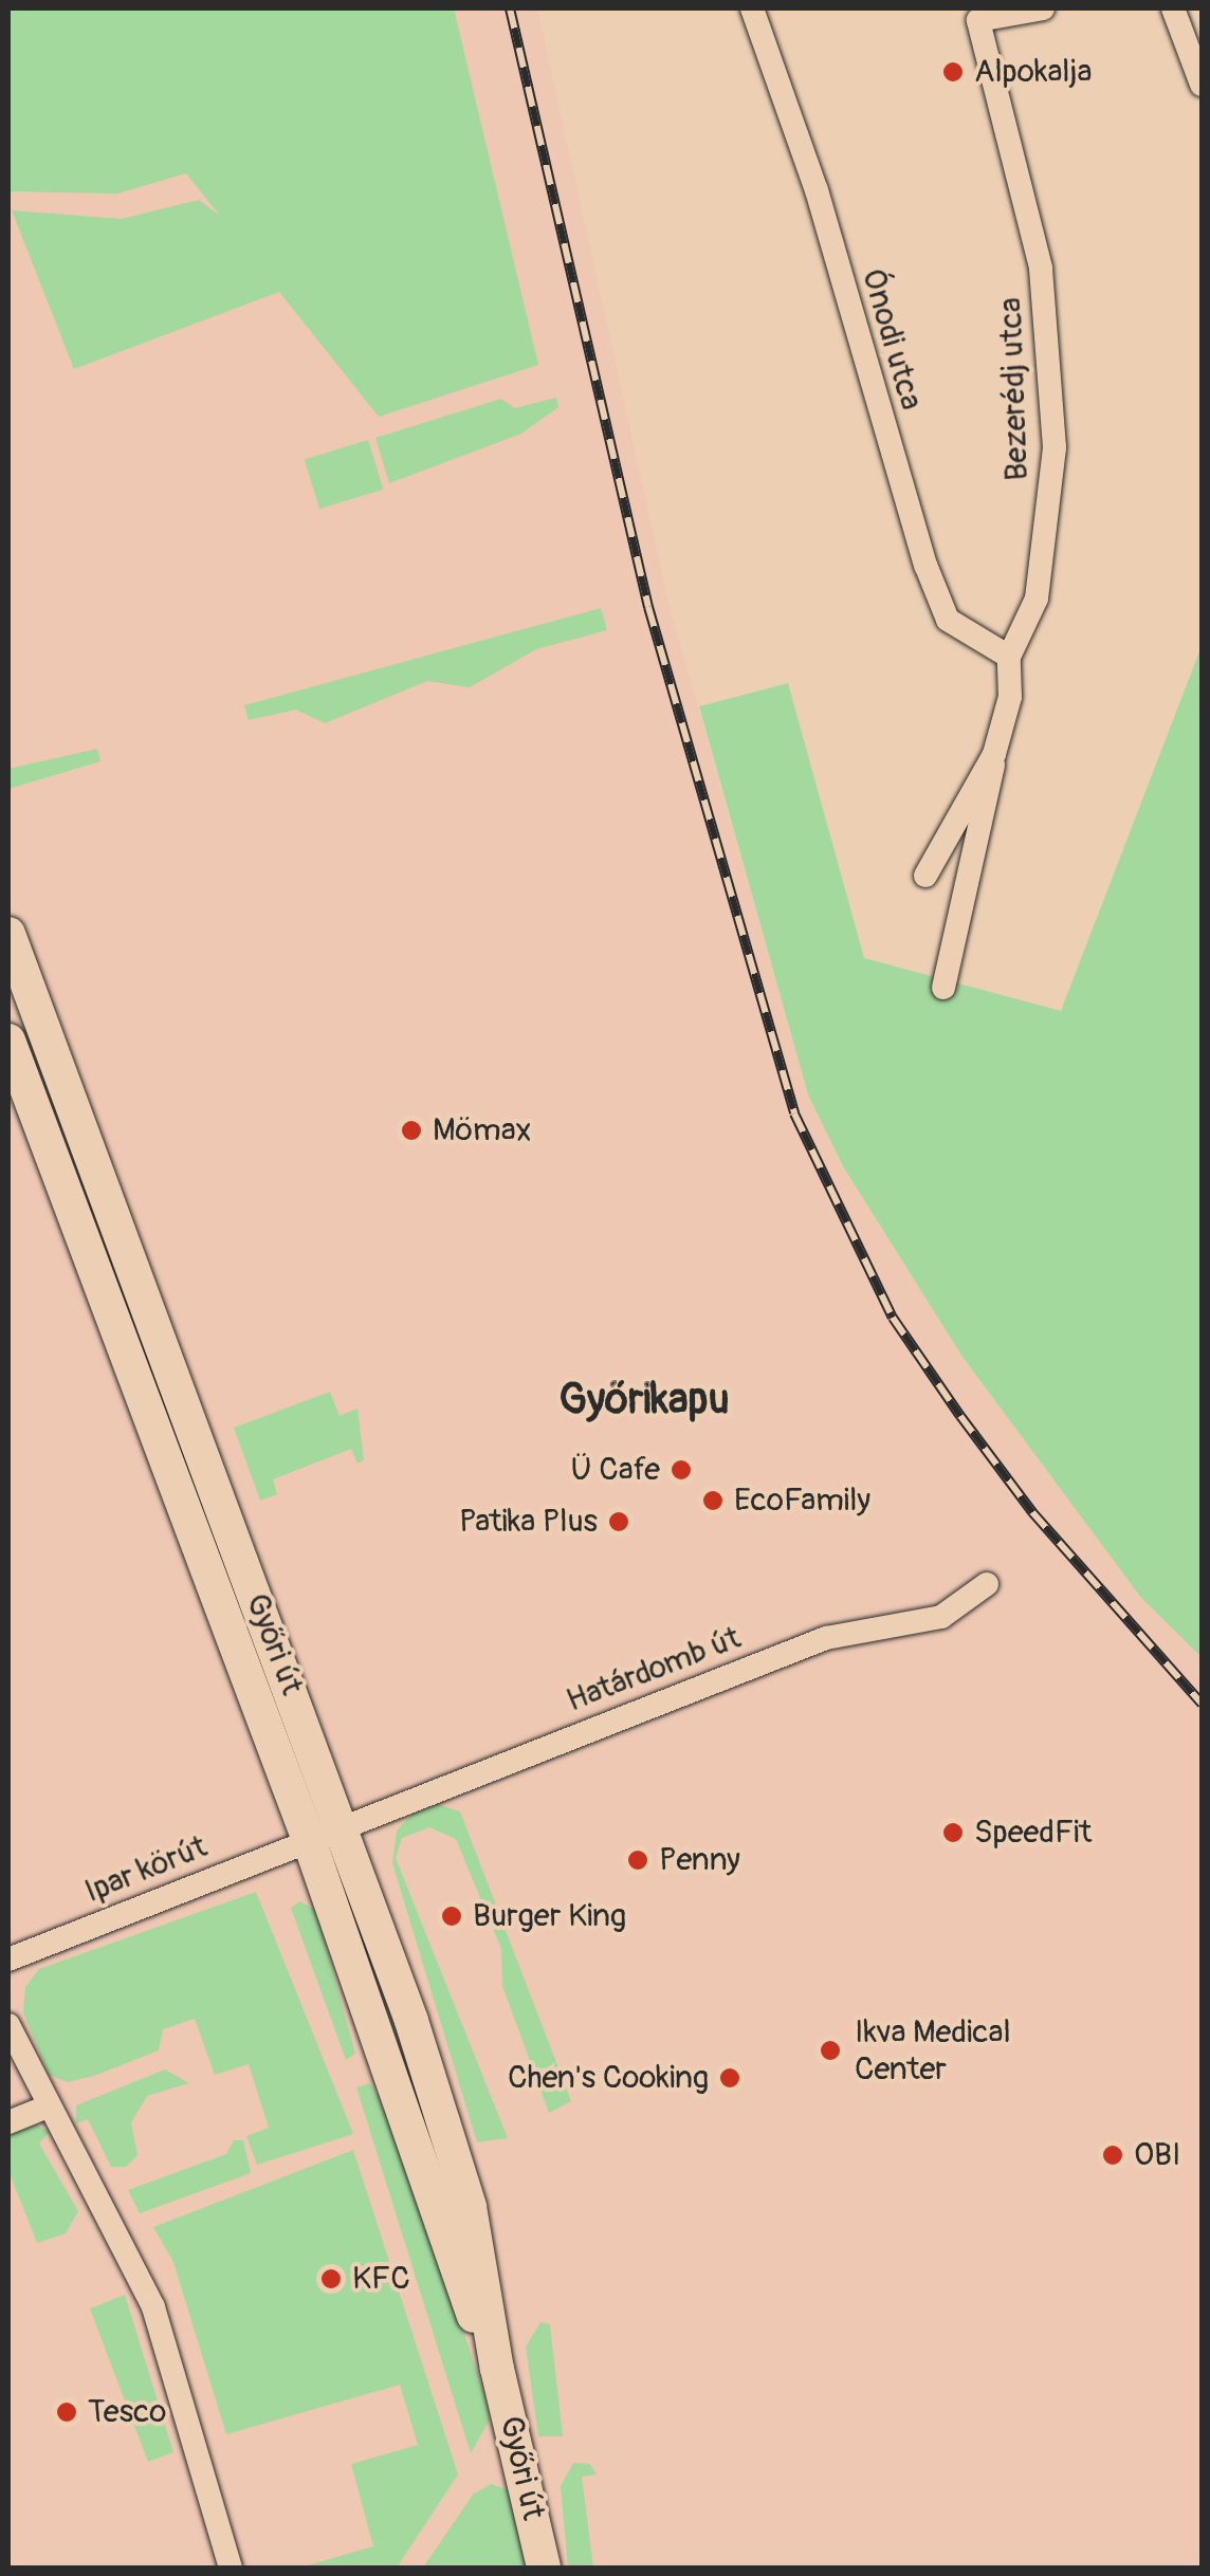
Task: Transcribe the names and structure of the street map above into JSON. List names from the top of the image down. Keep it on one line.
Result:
{"streets":{"main road":["Győri út"],"street":["Ónodi utca","Bezerédj utca","Határdomb út","Ipar körút"]},"crossings":[["Ónodi utca","Bezerédj utca"],["Győri út","Határdomb út"],["Győri út","Ipar körút"],["Határdomb út","Ipar körút"]],"districts":["Győrikapu"],"places":["Alpokalja","Mömax","Ü Cafe","EcoFamily","Patika Plus","SpeedFit","Penny","Burger King","Ikva Medical Center","Chen's Cooking","OBI","KFC","Tesco"]}
